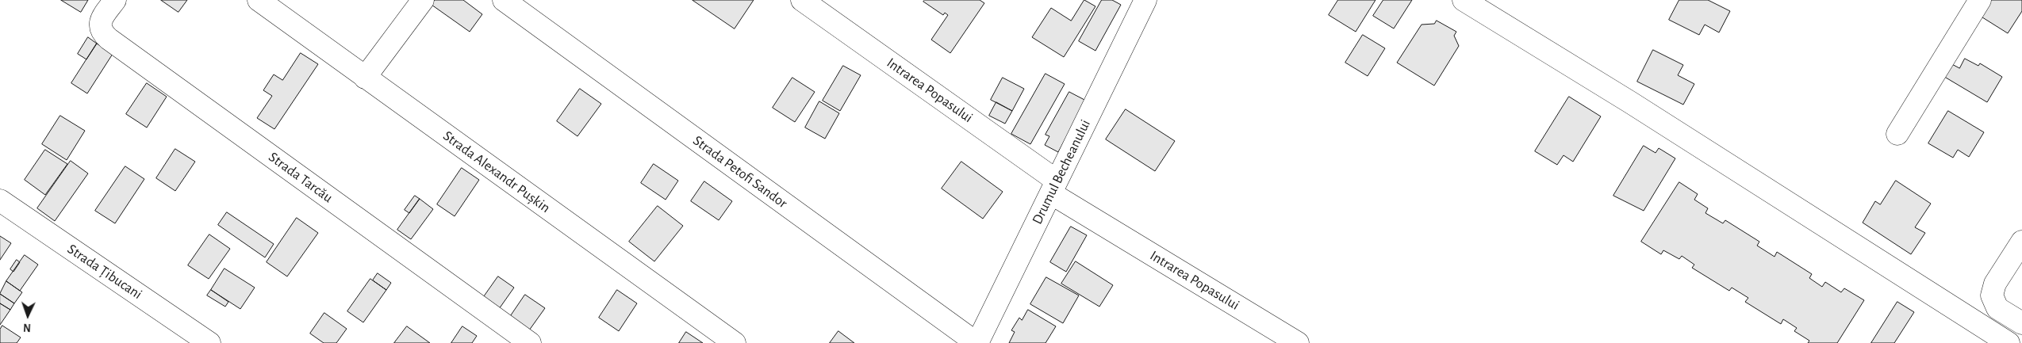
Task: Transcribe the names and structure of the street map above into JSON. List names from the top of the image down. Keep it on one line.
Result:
{"streets":{"street":["Intrarea Popasului","Strada Alexandr Pușkin","Strada Petofi Sandor","Drumul Becheanului","Strada Tarcău","Strada Țibucani"]},"crossings":[["Intrarea Popasului","Drumul Becheanului"],["Strada Petofi Sandor","Drumul Becheanului"]],"north":"bottom"}
